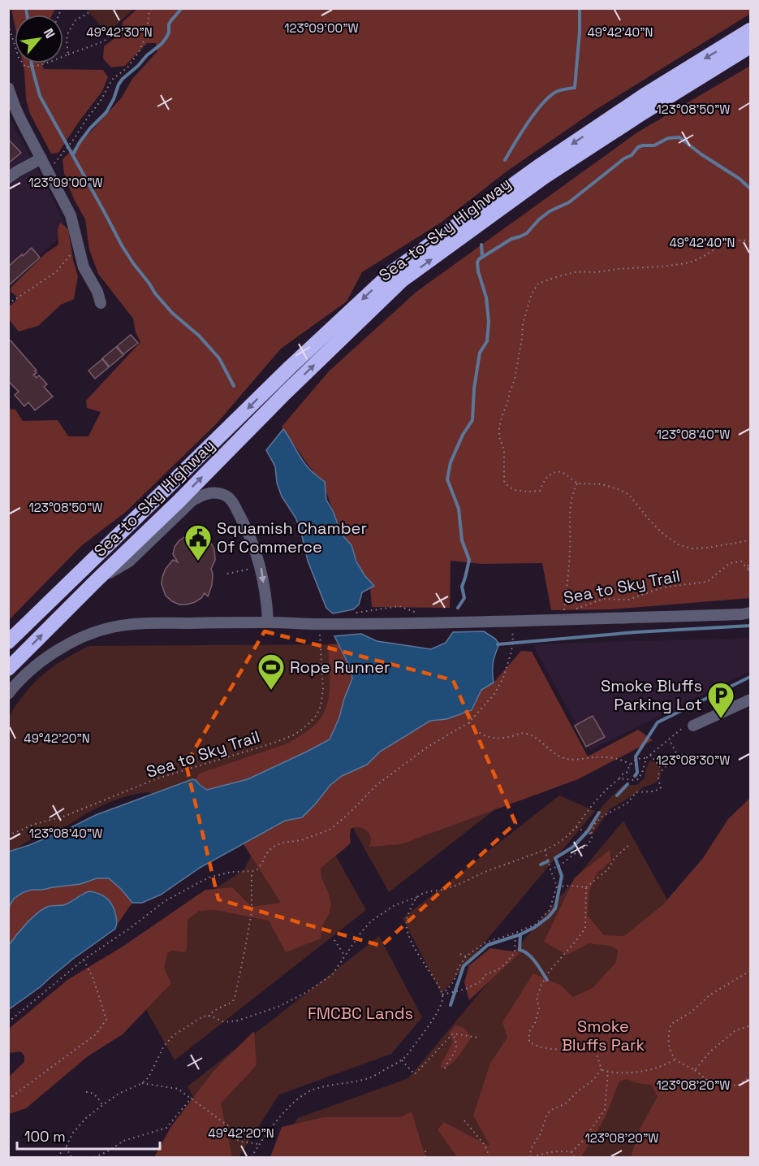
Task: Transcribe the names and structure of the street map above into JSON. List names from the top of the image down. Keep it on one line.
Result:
{"streets":{"highway":["Sea-to-Sky Highway"],"path":["Sea to Sky Trail"]},"parks":["FMCBC Lands","Smoke Bluffs Park"],"places":{"public building":["Squamish Chamber Of Commerce"],"sports":["Rope Runner"],"parking":["Smoke Bluffs Parking Lot"]},"scale_bar":"100 m","north":"top right","coordinates":["123°09'00\"W","49°42'30\"N","49°42'40\"N","123°08'50\"W","123°08'40\"W","49°42'20\"N","123°08'30\"W","123°08'20\"W"]}
